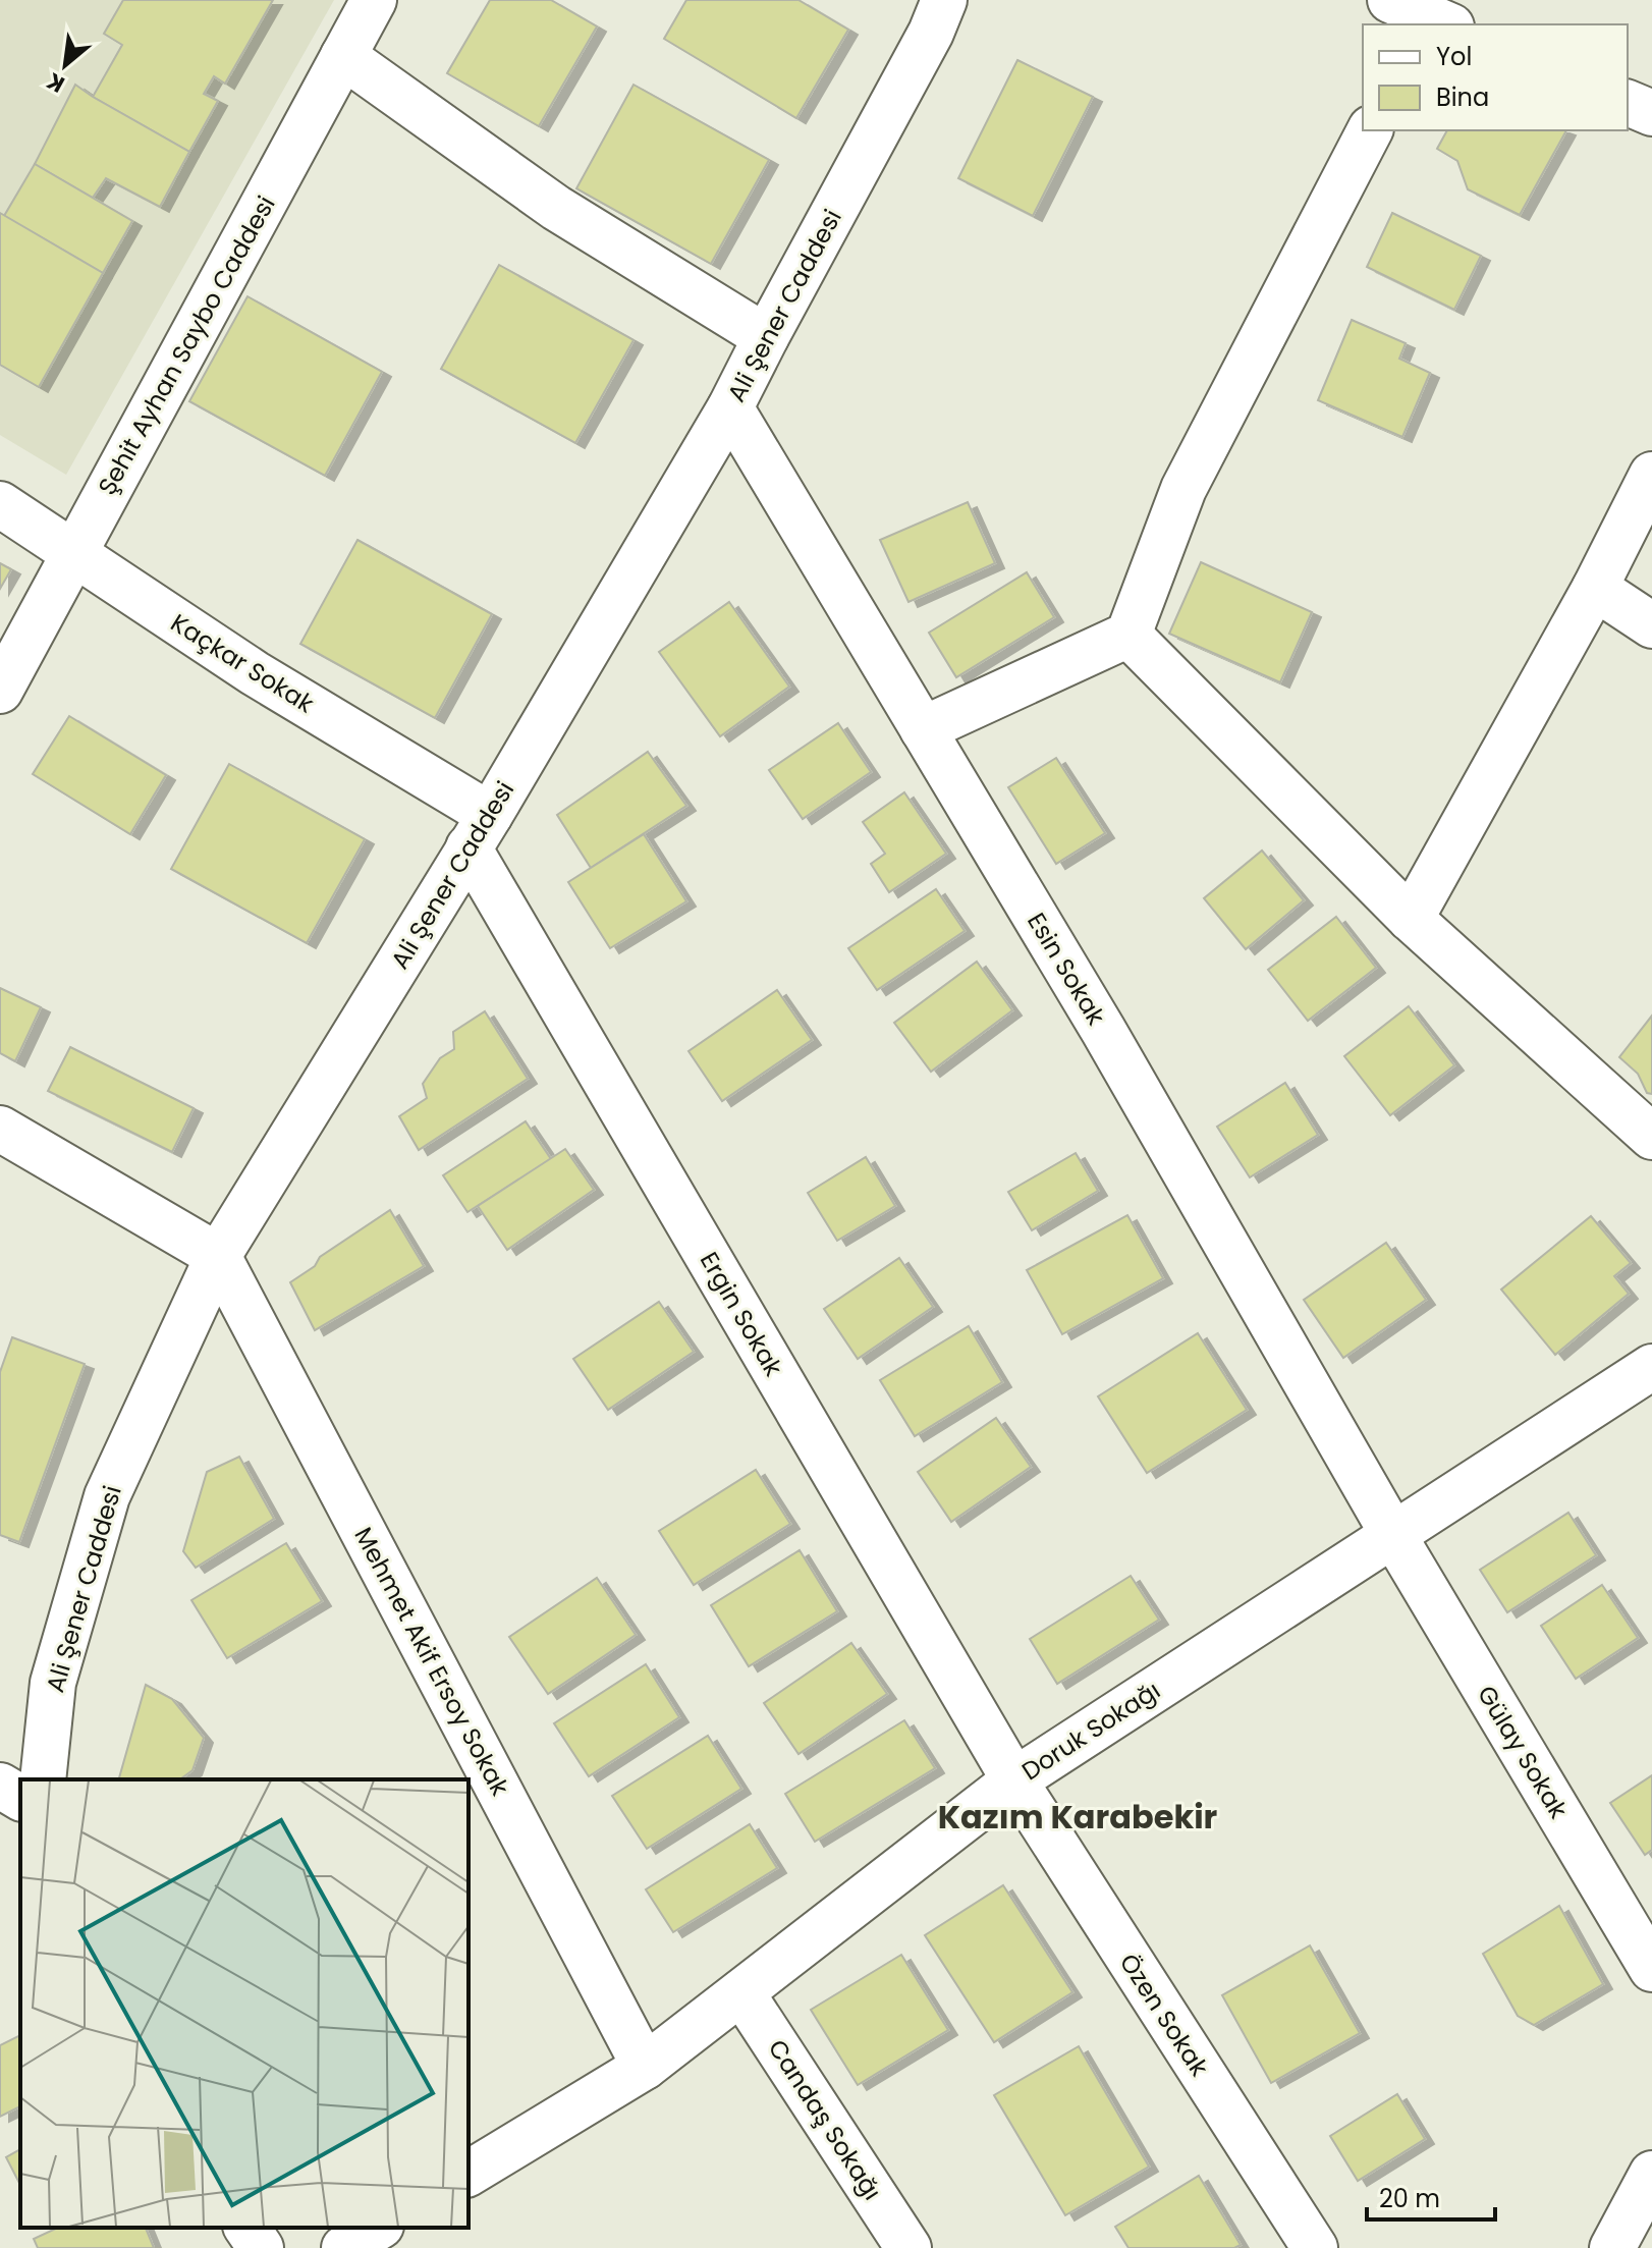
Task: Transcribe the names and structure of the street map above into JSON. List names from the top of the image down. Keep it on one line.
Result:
{"streets":{"street":["Ali Şener Caddesi","Şehit Ayhan Saybo Caddesi","Kaçkar Sokak","Esin Sokak","Ergin Sokak","Mehmet Akif Ersoy Sokak","Doruk Sokağı","Gülay Sokak","Özen Sokak","Candaş Sokağı"]},"crossings":[["Ali Şener Caddesi","Kaçkar Sokak"],["Ali Şener Caddesi","Esin Sokak"],["Ali Şener Caddesi","Ergin Sokak"],["Ali Şener Caddesi","Mehmet Akif Ersoy Sokak"],["Şehit Ayhan Saybo Caddesi","Kaçkar Sokak"],["Kaçkar Sokak","Ergin Sokak"],["Esin Sokak","Doruk Sokağı"],["Esin Sokak","Gülay Sokak"],["Ergin Sokak","Doruk Sokağı"],["Ergin Sokak","Özen Sokak"],["Mehmet Akif Ersoy Sokak","Doruk Sokağı"],["Doruk Sokağı","Gülay Sokak"],["Doruk Sokağı","Özen Sokak"],["Doruk Sokağı","Candaş Sokağı"]],"districts":["Kazım Karabekir"],"legend":["Yol","Bina"],"scale_bar":"20 m","north":"bottom left"}
